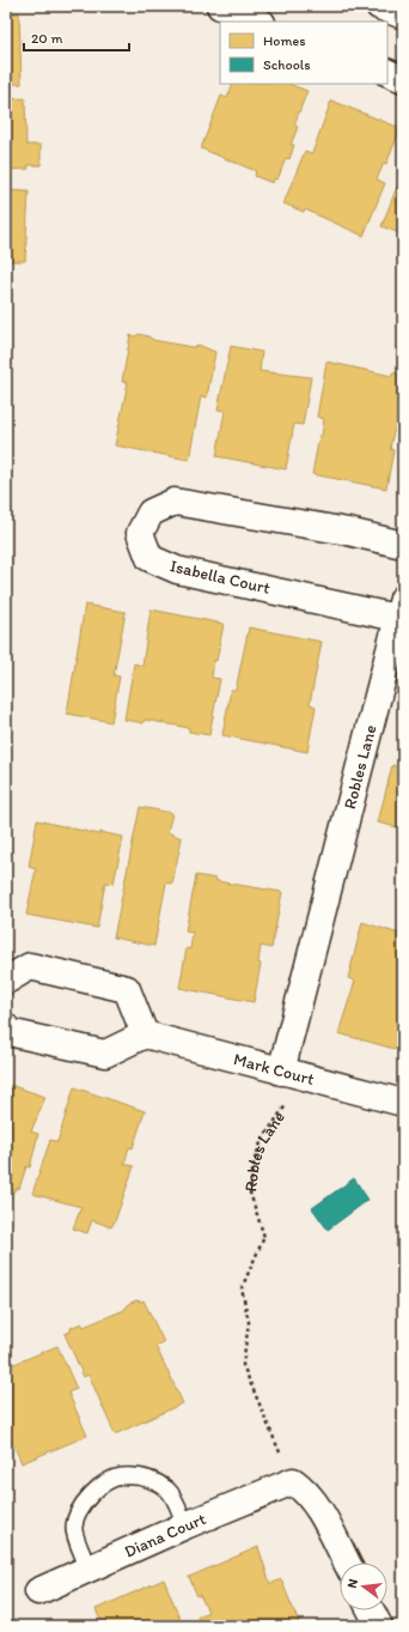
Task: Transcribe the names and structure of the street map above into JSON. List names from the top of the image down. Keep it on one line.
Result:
{"streets":{"street":["Isabella Court","Robles Lane","Mark Court","Diana Court"]},"crossings":[["Isabella Court","Robles Lane"],["Robles Lane","Mark Court"],["Robles Lane","Diana Court"]],"legend":["Homes","Schools"],"scale_bar":"20 m","north":"left"}
